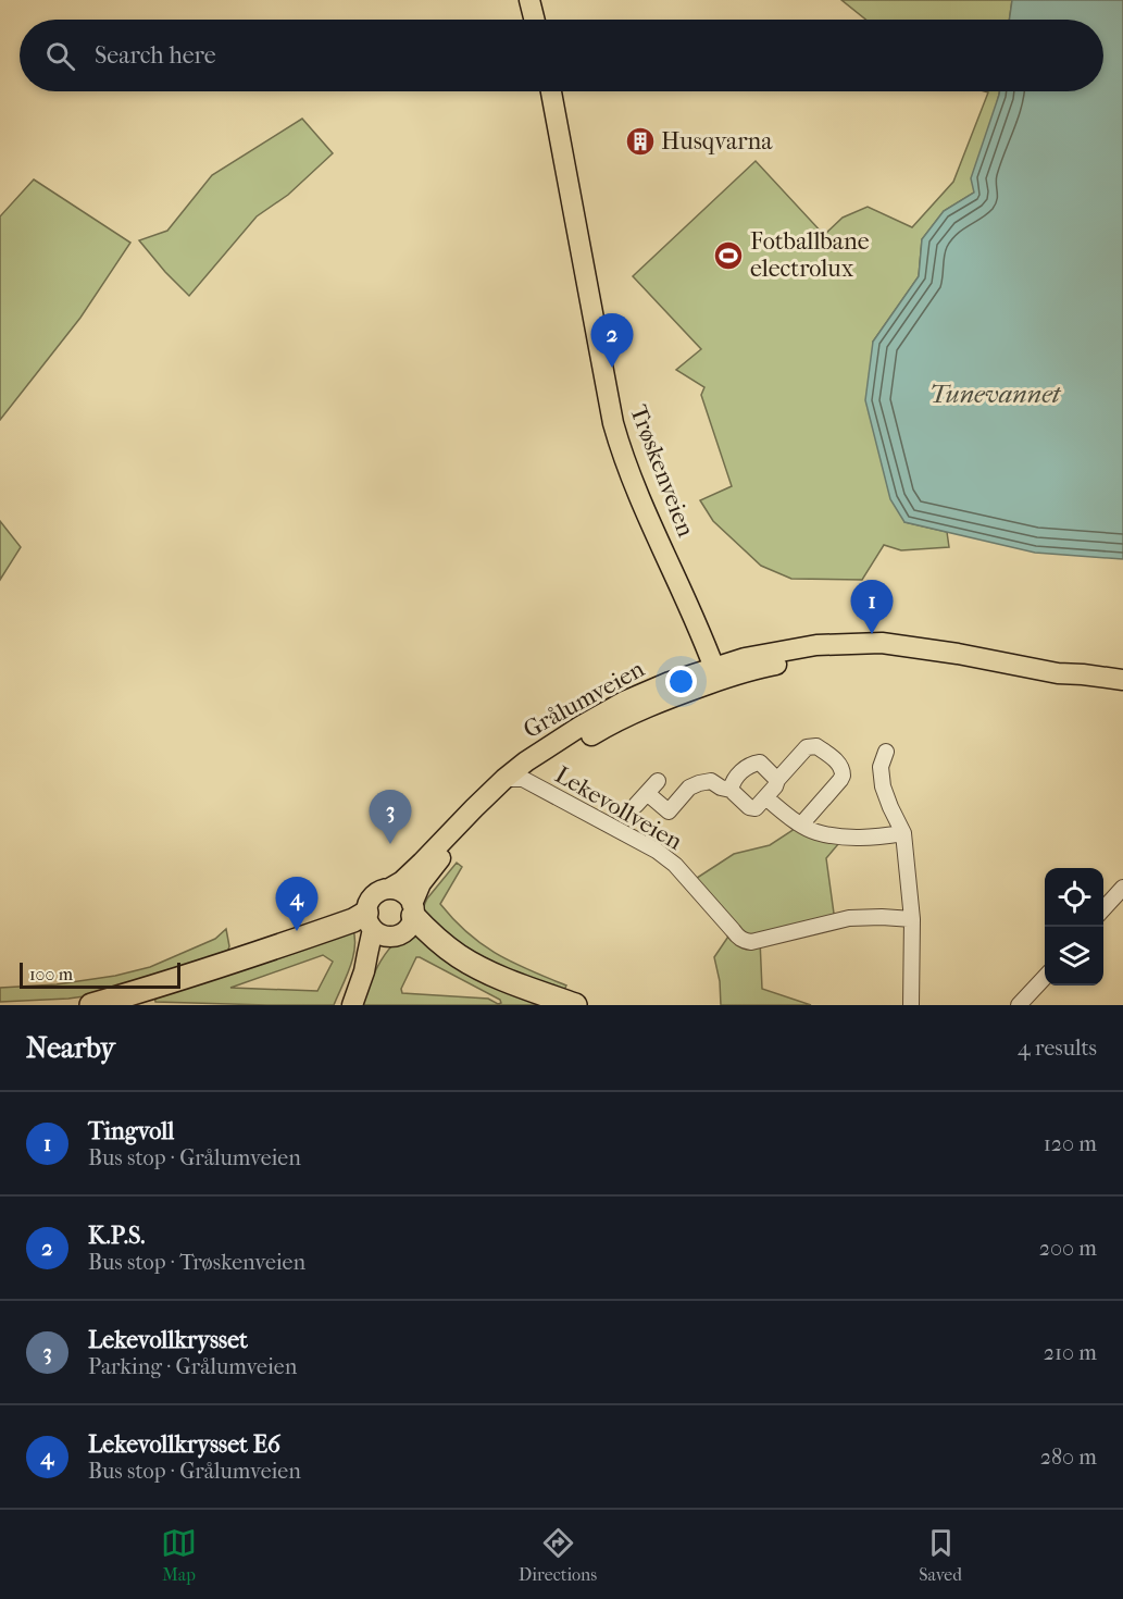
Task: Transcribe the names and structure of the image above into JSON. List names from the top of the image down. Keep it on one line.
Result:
{"streets":{"main road":["Trøskenveien","Grålumveien"],"street":["Lekevollveien"]},"crossings":[["Trøskenveien","Grålumveien"],["Grålumveien","Lekevollveien"]],"water":["Tunevannet"],"places":{"building":["Husqvarna"],"sports":["Fotballbane electrolux"]},"scale_bar":"100 m","page":{"search":"Search here","pins":["2","1","3","4"],"scale":"100 m","heading":["Nearby","4 results"],"list":[{"mark":"1","name":"Tingvoll","note":"Bus stop · Grålumveien","value":"120 m"},{"mark":"2","name":"K.P.S.","note":"Bus stop · Trøskenveien","value":"200 m"},{"mark":"3","name":"Lekevollkrysset","note":"Parking · Grålumveien","value":"210 m"},{"mark":"4","name":"Lekevollkrysset E6","note":"Bus stop · Grålumveien","value":"280 m"}],"nav":["Map","Directions","Saved"]}}
